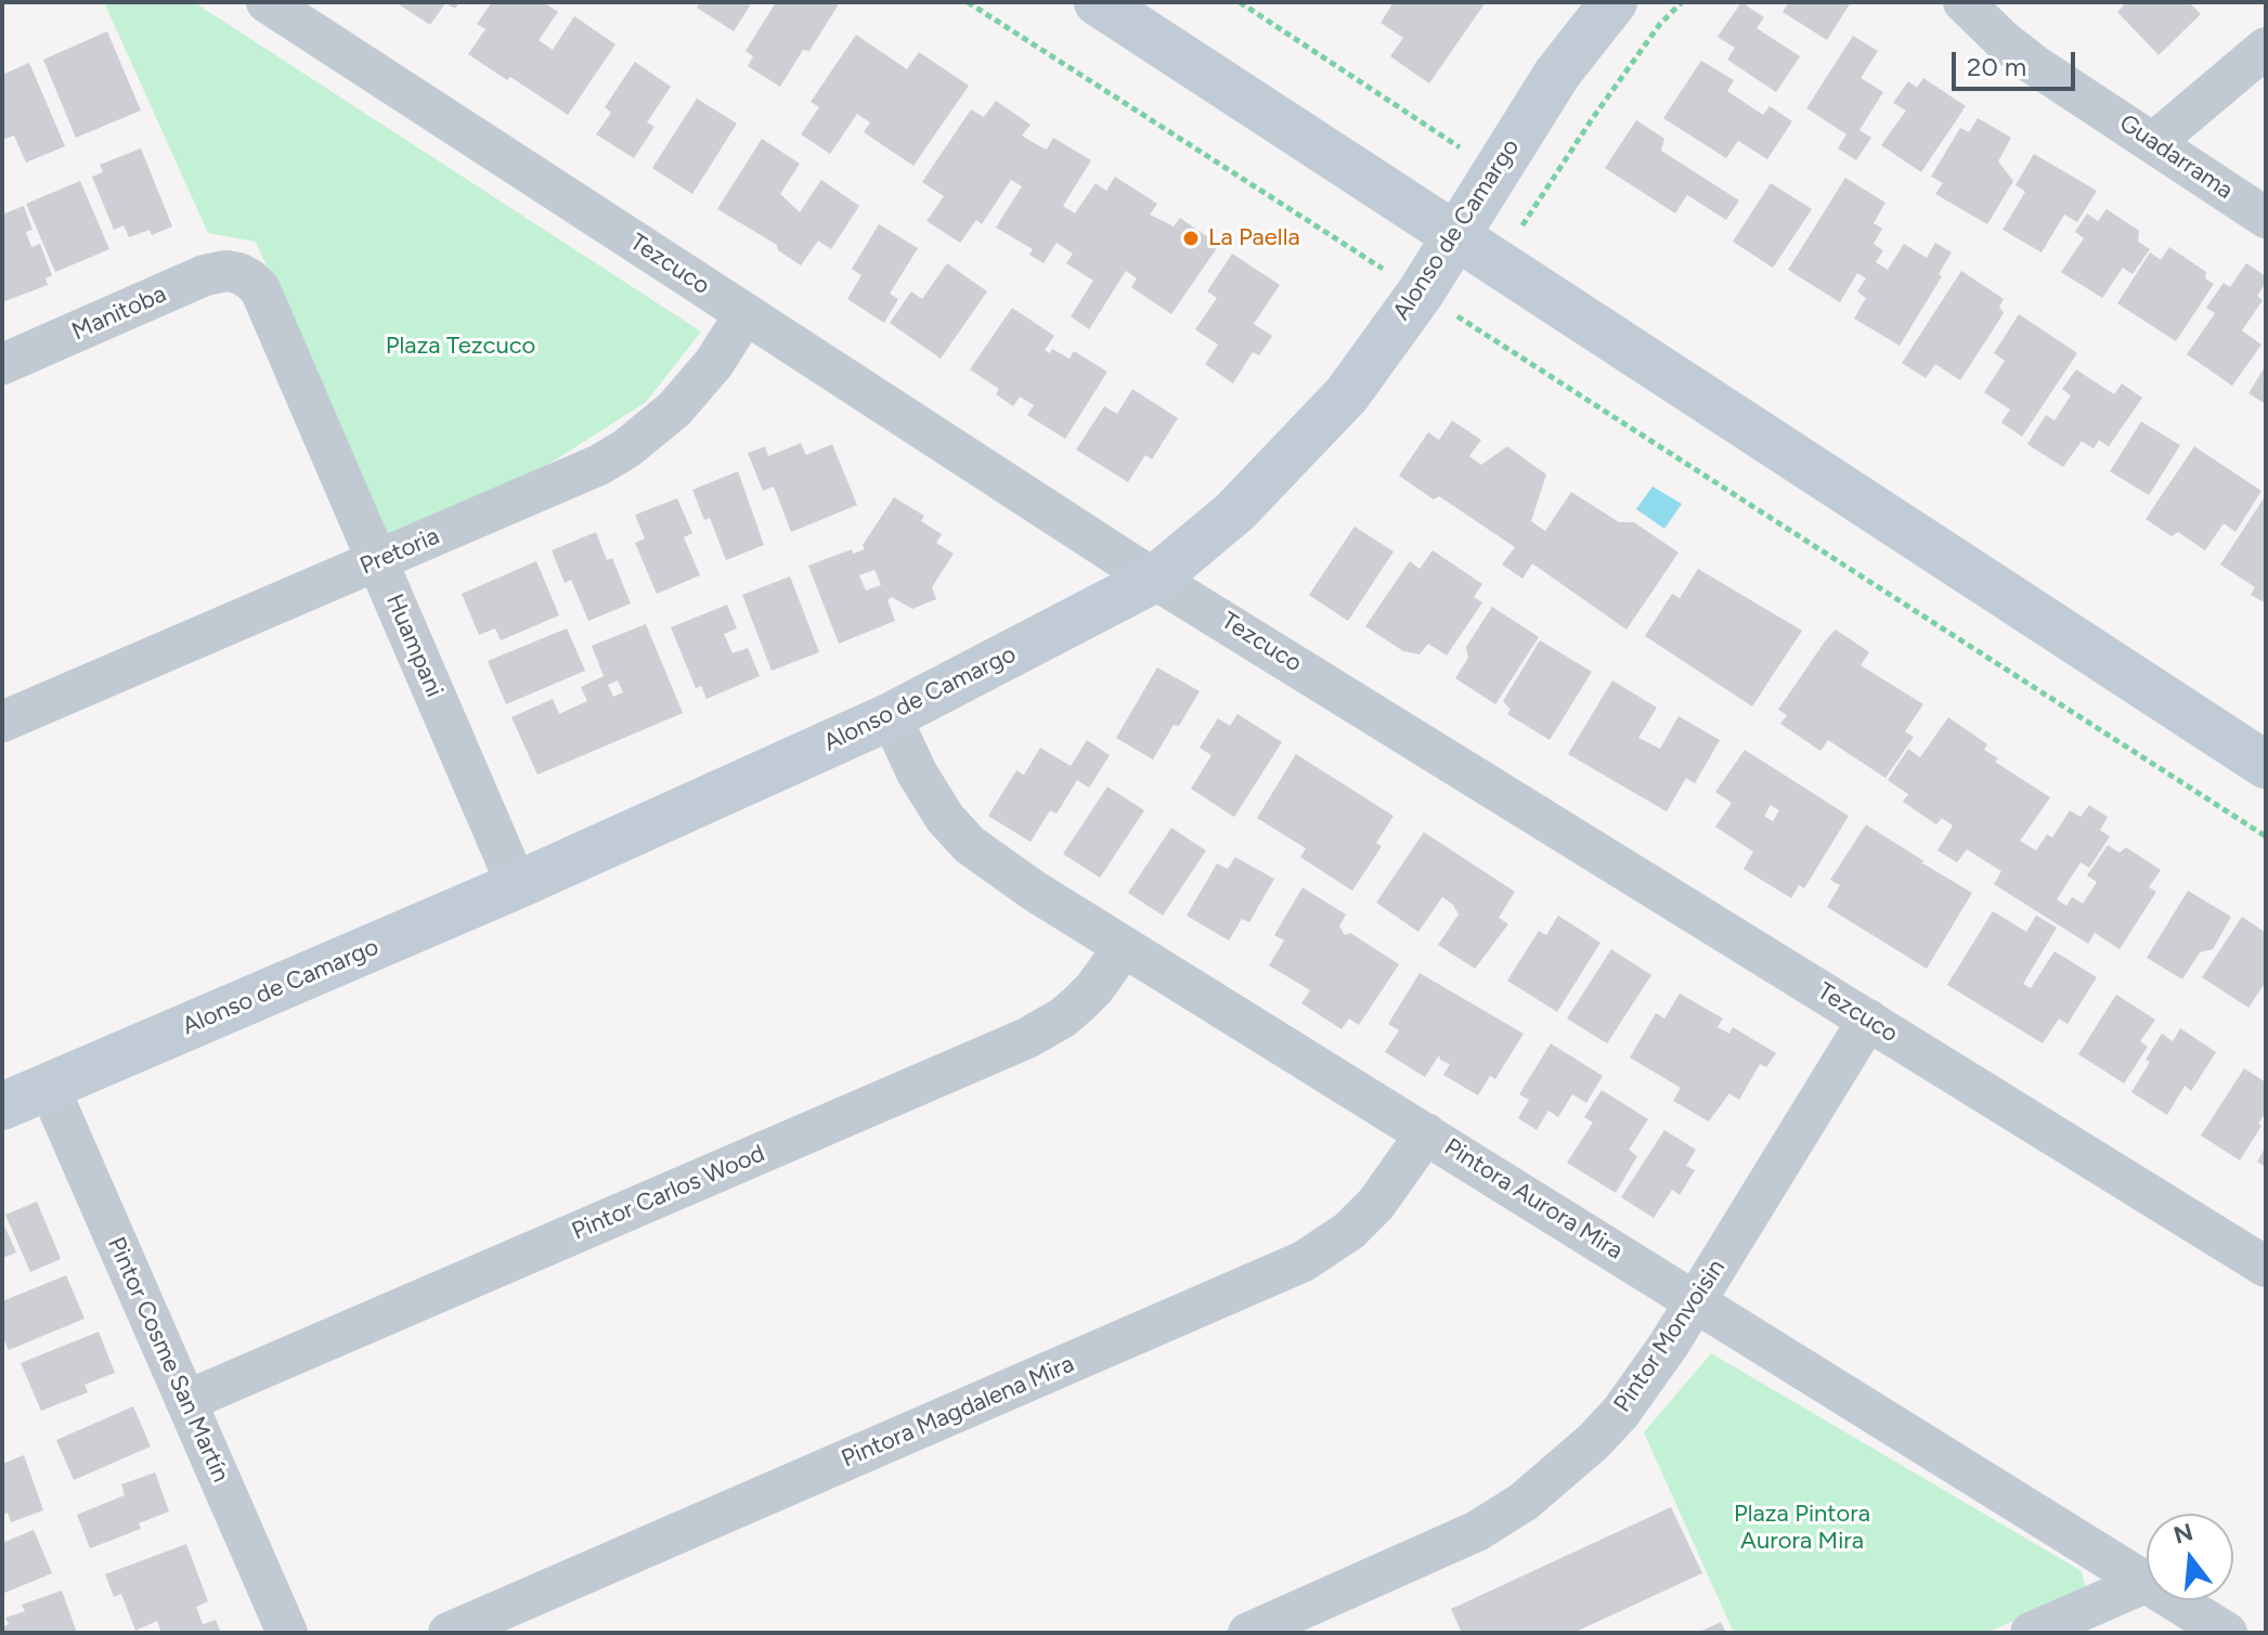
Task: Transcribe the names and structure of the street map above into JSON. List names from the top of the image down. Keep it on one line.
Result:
{"streets":{"street":["Guadarrama","Alonso de Camargo","Tezcuco","Manitoba","Pretoria","Huampani","Pintor Carlos Wood","Pintora Aurora Mira","Pintor Monvoisin","Pintor Cosme San Martín","Pintora Magdalena Mira"]},"crossings":[["Alonso de Camargo","Tezcuco"],["Alonso de Camargo","Huampani"],["Alonso de Camargo","Pintora Aurora Mira"],["Alonso de Camargo","Pintor Cosme San Martín"],["Tezcuco","Pretoria"],["Tezcuco","Pintor Monvoisin"],["Manitoba","Huampani"],["Pretoria","Huampani"],["Pintor Carlos Wood","Pintora Aurora Mira"],["Pintor Carlos Wood","Pintor Cosme San Martín"],["Pintora Aurora Mira","Pintor Monvoisin"],["Pintora Aurora Mira","Pintora Magdalena Mira"]],"parks":["Plaza Tezcuco","Plaza Pintora Aurora Mira"],"places":["La Paella"],"scale_bar":"20 m","north":"top"}
